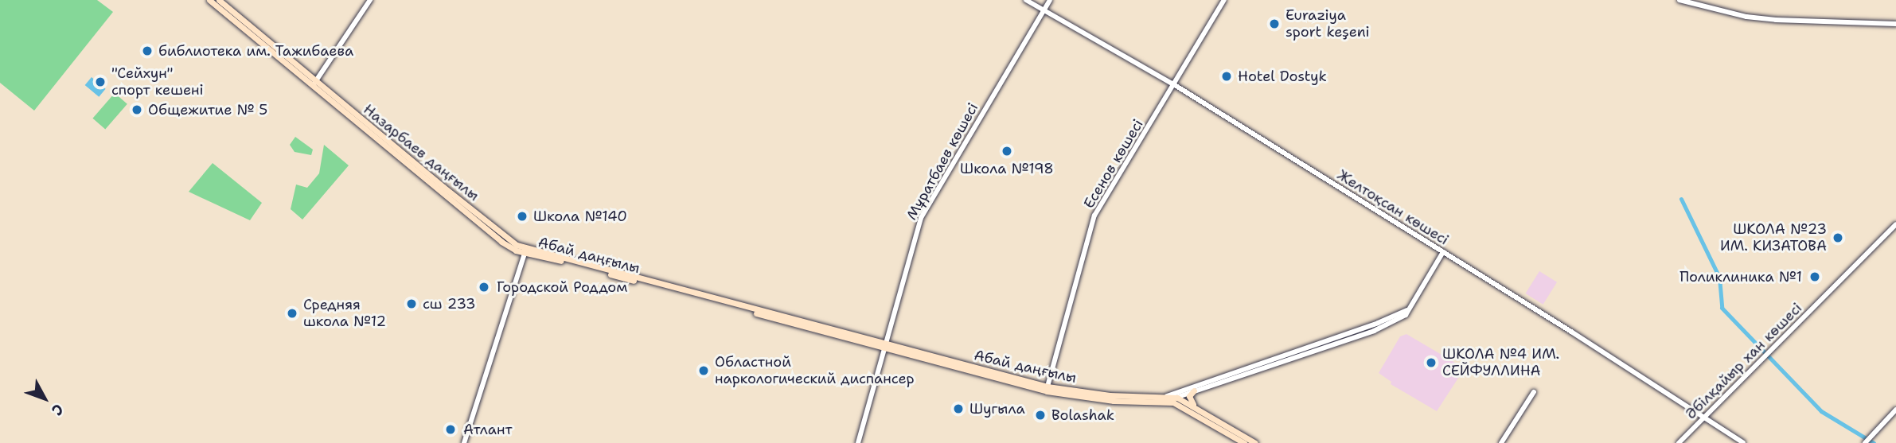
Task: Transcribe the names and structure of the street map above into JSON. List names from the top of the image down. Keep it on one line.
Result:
{"streets":{"main road":["Назарбаев даңғылы","Абай даңғылы"],"street":["Мұратбаев көшесі","Есенов көшесі","Желтоқсан көшесі","Әбілқайыр хан көшесі"]},"crossings":[["Назарбаев даңғылы","Абай даңғылы"],["Мұратбаев көшесі","Желтоқсан көшесі"],["Мұратбаев көшесі","Абай даңғылы"],["Есенов көшесі","Желтоқсан көшесі"],["Есенов көшесі","Абай даңғылы"],["Желтоқсан көшесі","Әбілқайыр хан көшесі"]],"places":["Euraziya sport keşeni","библиотека им. Тажибаева","Hotel Dostyk","\"Сейхун\" спорт кешені","Общежитие № 5","Школа №198","Школа №140","ШКОЛА №23 ИМ. КИЗАТОВА","Поликлиника №1","Городской Роддом","сш 233","Средняя школа №12","ШКОЛА №4 ИМ. СЕЙФУЛЛИНА","Областной наркологический диспансер","Шугыла","Bolashak","Атлант"],"north":"bottom right"}
